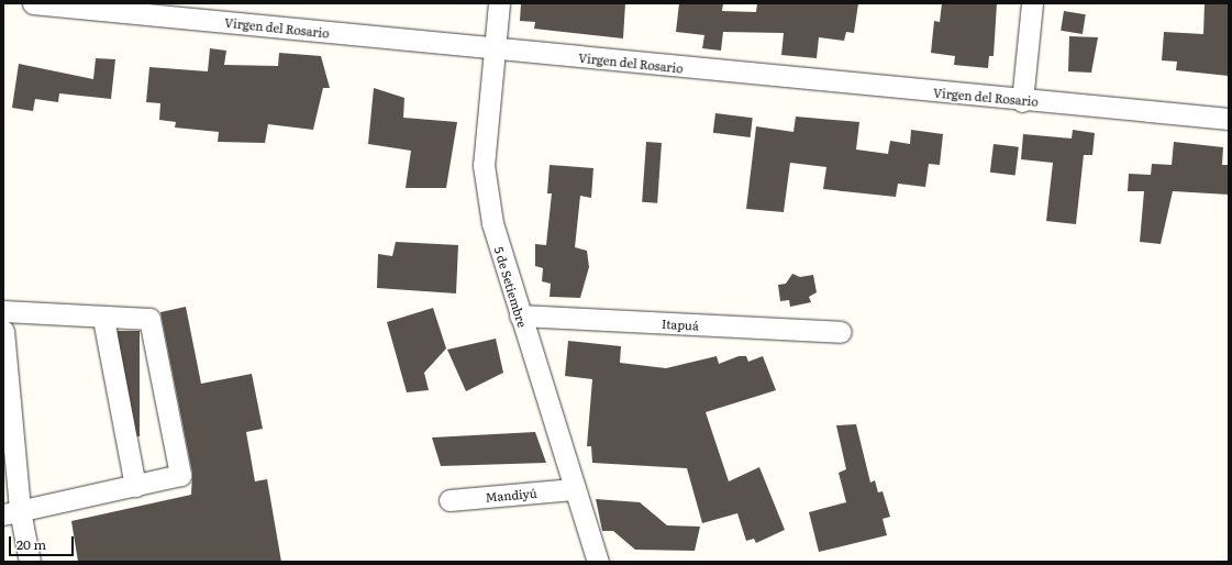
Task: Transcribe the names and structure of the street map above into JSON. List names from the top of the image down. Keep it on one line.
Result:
{"streets":{"street":["Virgen del Rosario","5 de Setiembre","Itapuá","Mandiyú"]},"crossings":[["Virgen del Rosario","5 de Setiembre"],["5 de Setiembre","Itapuá"],["5 de Setiembre","Mandiyú"]],"scale_bar":"20 m"}
